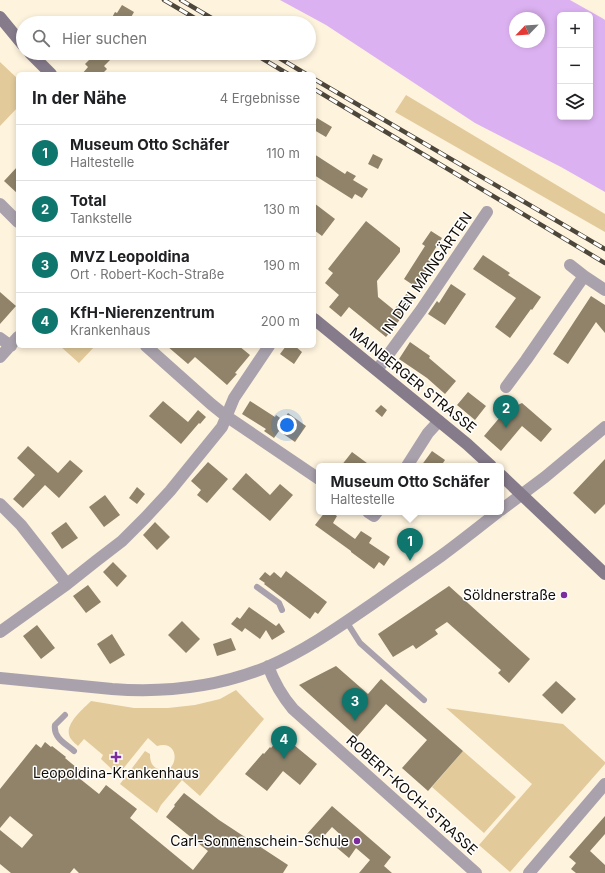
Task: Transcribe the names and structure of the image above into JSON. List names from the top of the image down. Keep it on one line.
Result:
{"streets":{"main road":["MAINBERGER STRASSE"],"street":["IN DEN MAINGÄRTEN","ROBERT-KOCH-STRASSE"]},"crossings":[["IN DEN MAINGÄRTEN","MAINBERGER STRASSE"]],"places":{"other":["Söldnerstraße","Carl-Sonnenschein-Schule"],"health":["Leopoldina-Krankenhaus"]},"north":"bottom left","page":{"map_buttons":["+","−"],"search":"Hier suchen","heading":["In der Nähe","4 Ergebnisse"],"list":[{"mark":"1","name":"Museum Otto Schäfer","note":"Haltestelle","value":"110 m"},{"mark":"2","name":"Total","note":"Tankstelle","value":"130 m"},{"mark":"3","name":"MVZ Leopoldina","note":"Ort · Robert-Koch-Straße","value":"190 m"},{"mark":"4","name":"KfH-Nierenzentrum","note":"Krankenhaus","value":"200 m"}],"pins":["2","1","3","4"],"popup":["Museum Otto Schäfer","Haltestelle"]}}
